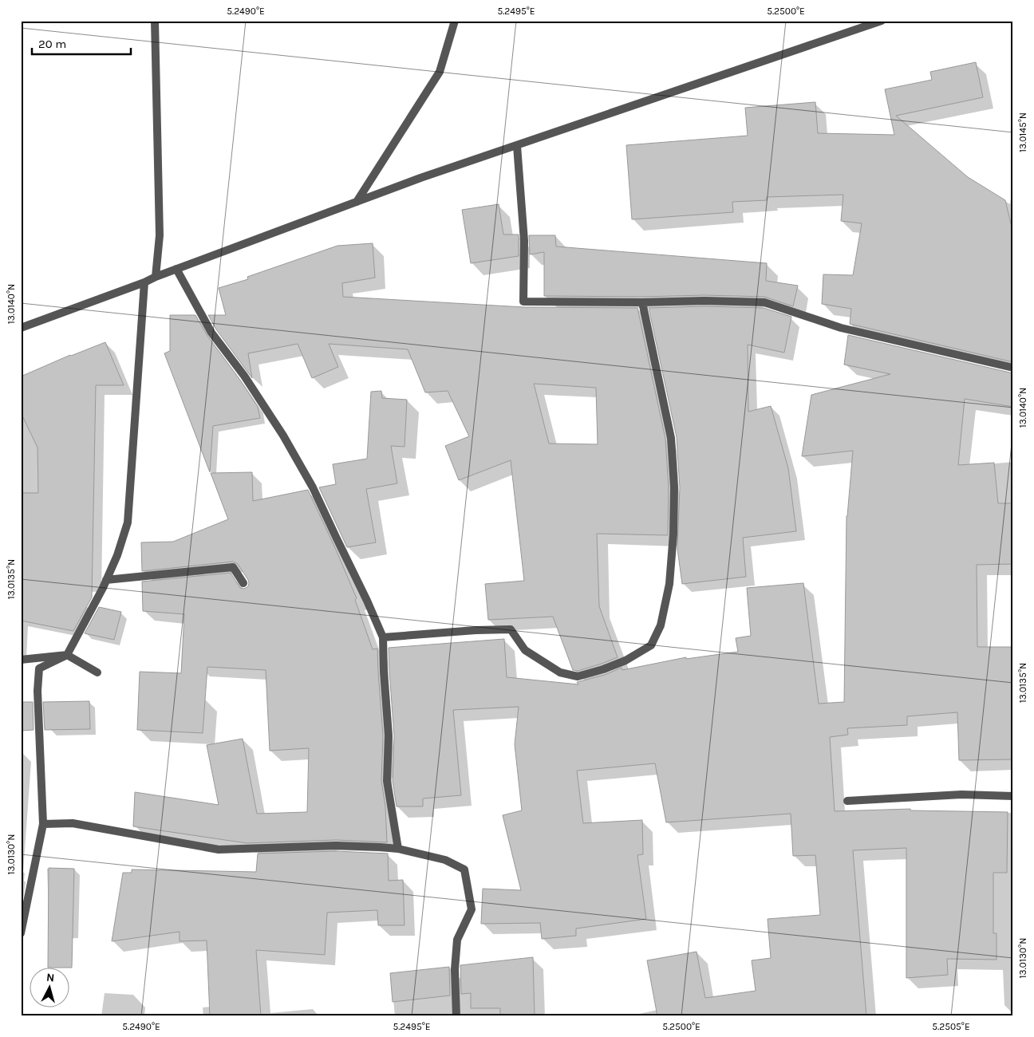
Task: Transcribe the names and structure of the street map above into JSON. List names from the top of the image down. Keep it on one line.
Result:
{"scale_bar":"20 m","north":"top","coordinates":["5.2490°E","5.2495°E","5.2500°E","13.0145°N","13.0140°N","13.0135°N","13.0130°N","5.2505°E"]}
